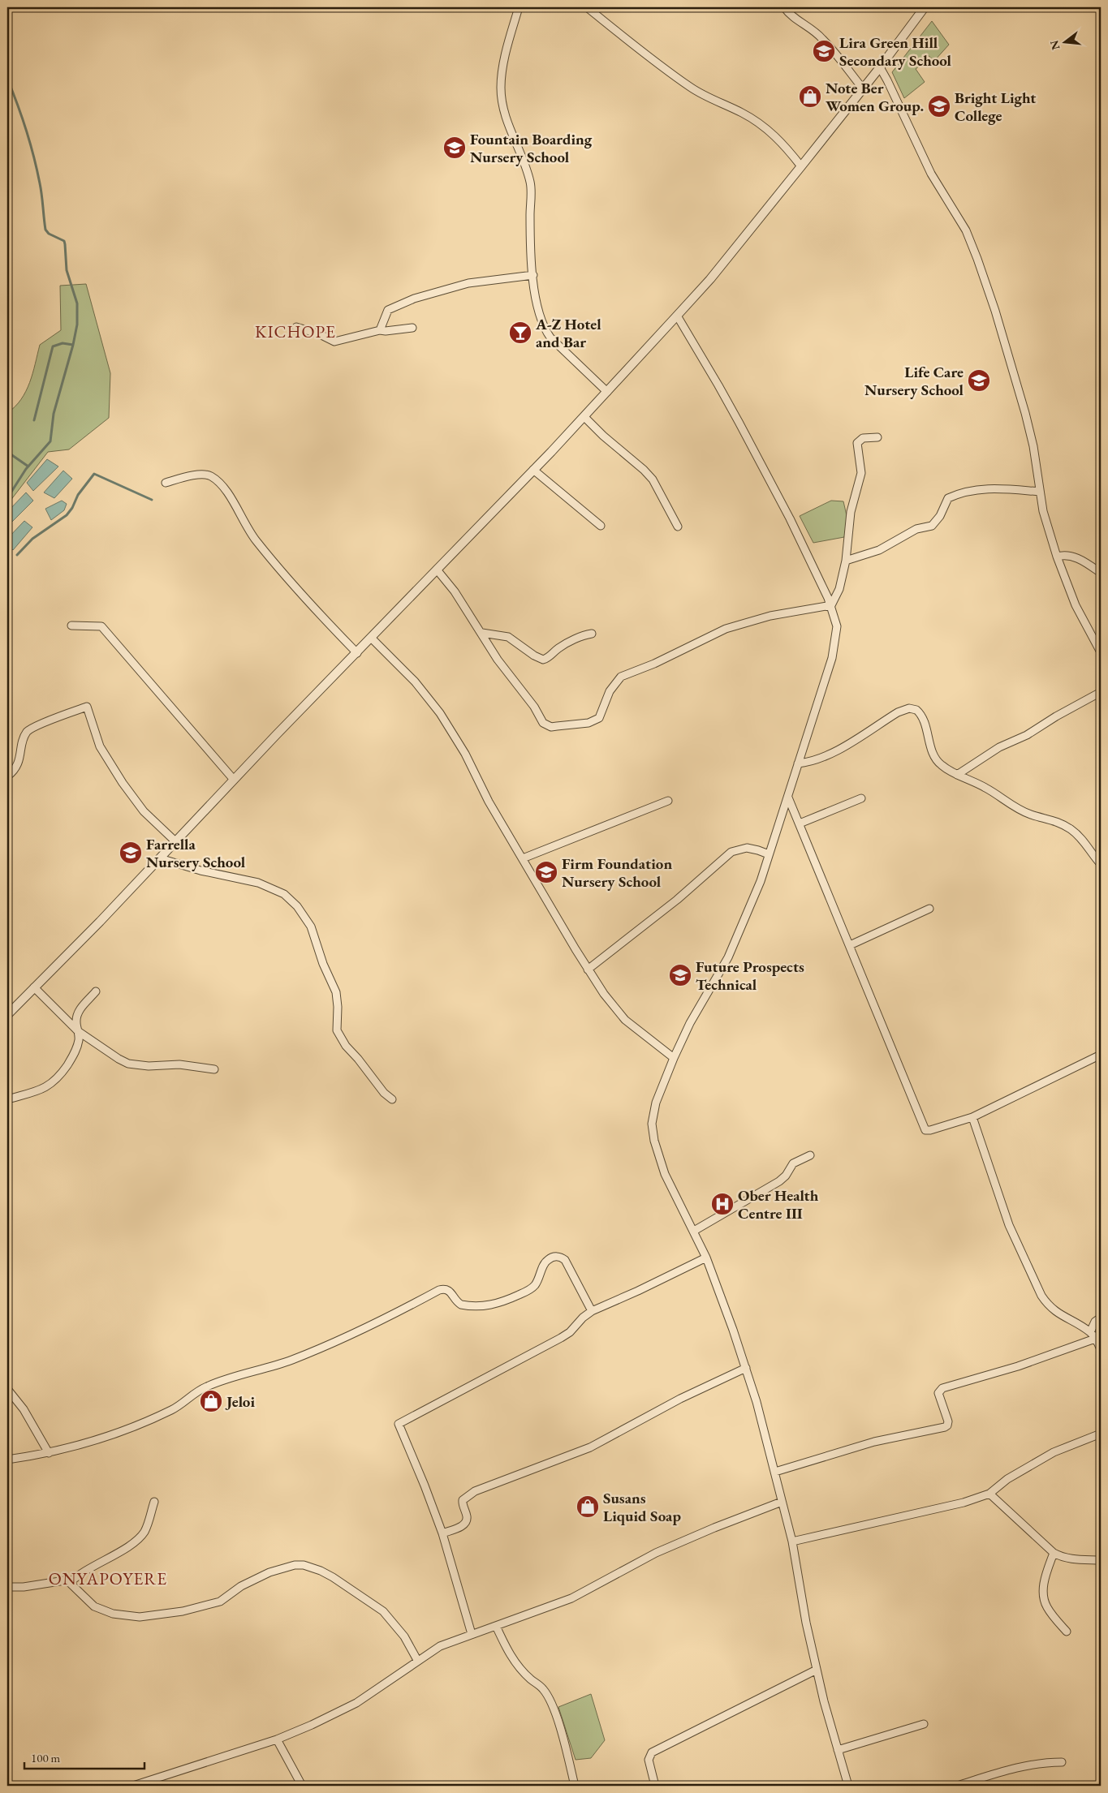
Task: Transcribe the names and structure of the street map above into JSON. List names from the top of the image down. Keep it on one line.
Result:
{"districts":["KICHOPE","ONYAPOYERE"],"places":{"school or university":["Lira Green Hill Secondary School","Bright Light College","Fountain Boarding Nursery School","Life Care Nursery School","Farrella Nursery School","Firm Foundation Nursery School","Future Prospects Technical"],"shop":["Note Ber Women Group.","Jeloi","Susans Liquid Soap"],"bar":["A-Z Hotel and Bar"],"hospital":["Ober Health Centre III"]},"scale_bar":"100 m","north":"left"}
